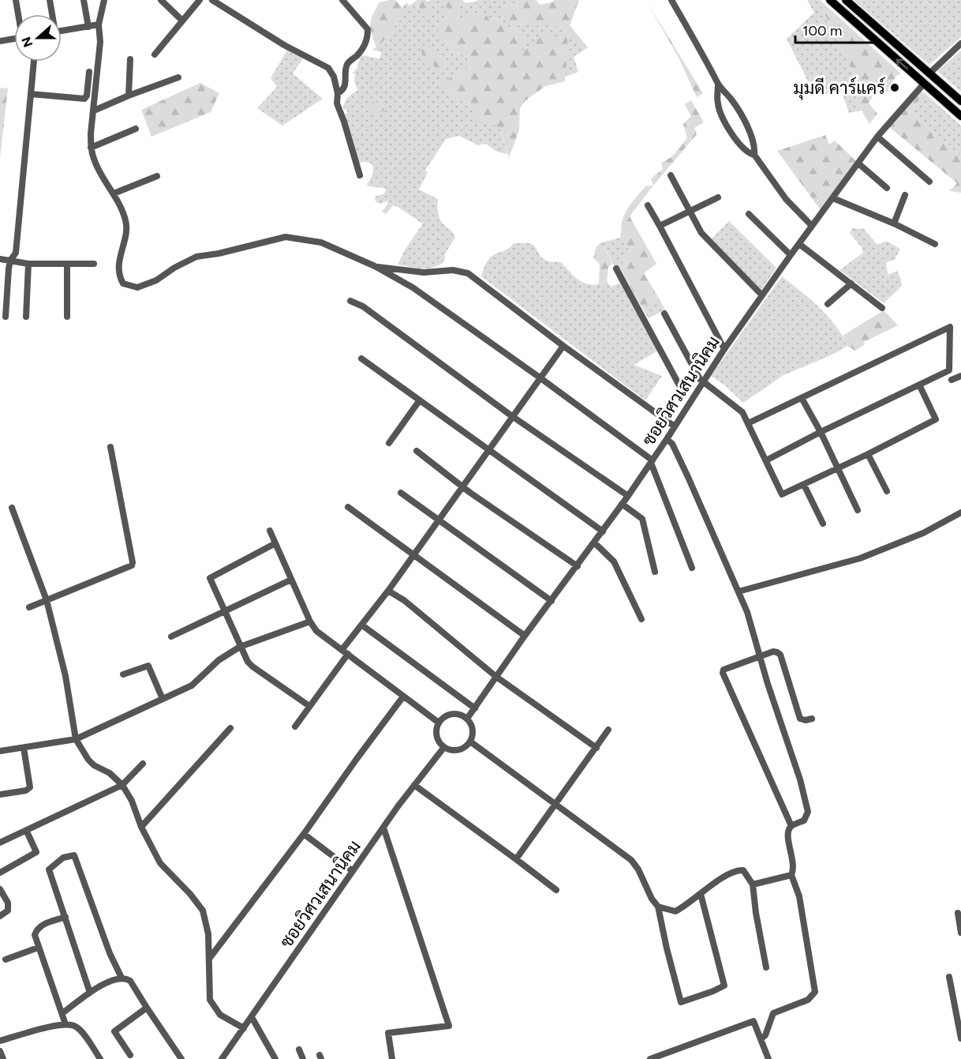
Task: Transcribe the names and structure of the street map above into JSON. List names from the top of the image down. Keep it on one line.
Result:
{"streets":{"street":["ซอยวิศวเสนานิคม"]},"places":["มุมดี คาร์แคร์"],"scale_bar":"100 m","north":"left"}
